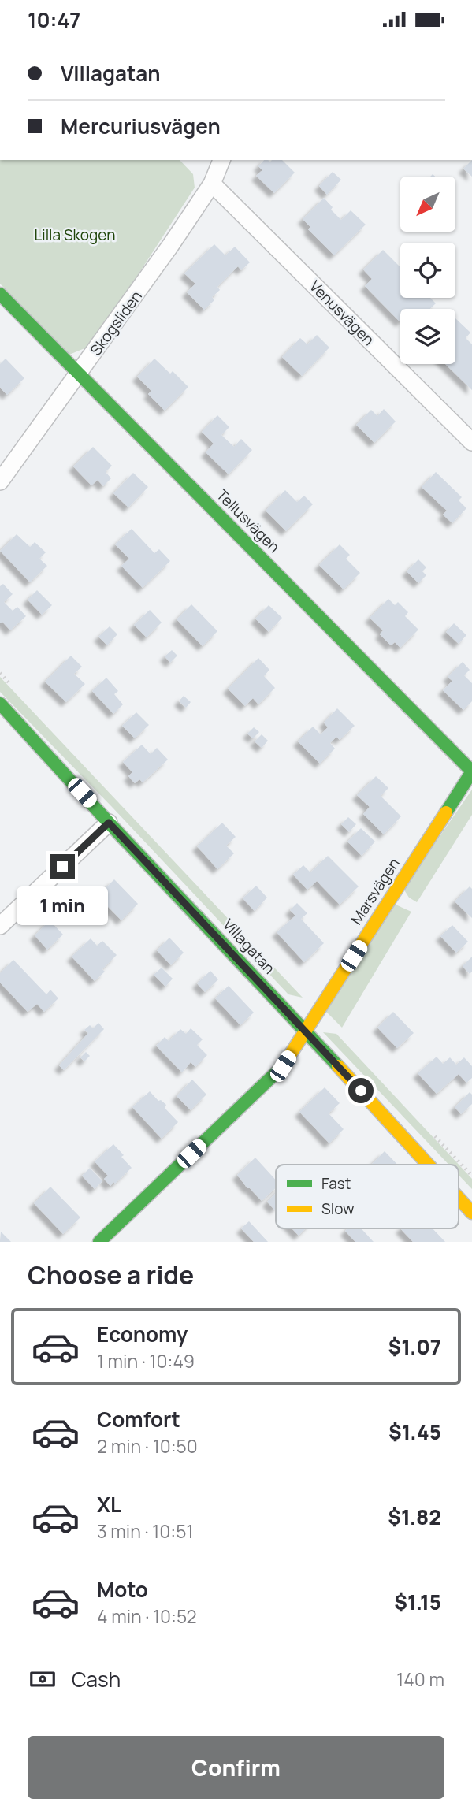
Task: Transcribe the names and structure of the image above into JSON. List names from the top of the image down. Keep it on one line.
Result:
{"streets":{"street":["Venusvägen","Skogsliden","Tellusvägen","Marsvägen","Villagatan"]},"crossings":[["Venusvägen","Skogsliden"],["Skogsliden","Tellusvägen"],["Tellusvägen","Marsvägen"],["Marsvägen","Villagatan"]],"parks":["Lilla Skogen"],"legend":["Fast","Slow"],"north":"bottom left","page":{"status":"10:47","banner":["Villagatan","Mercuriusvägen"],"bubble":"1 min","heading":"Choose a ride","list":[{"name":"Economy","note":"1 min · 10:49","value":"$1.07"},{"name":"Comfort","note":"2 min · 10:50","value":"$1.45"},{"name":"XL","note":"3 min · 10:51","value":"$1.82"},{"name":"Moto","note":"4 min · 10:52","value":"$1.15"}],"pay":["Cash","140 m"],"buttons":"Confirm"}}
